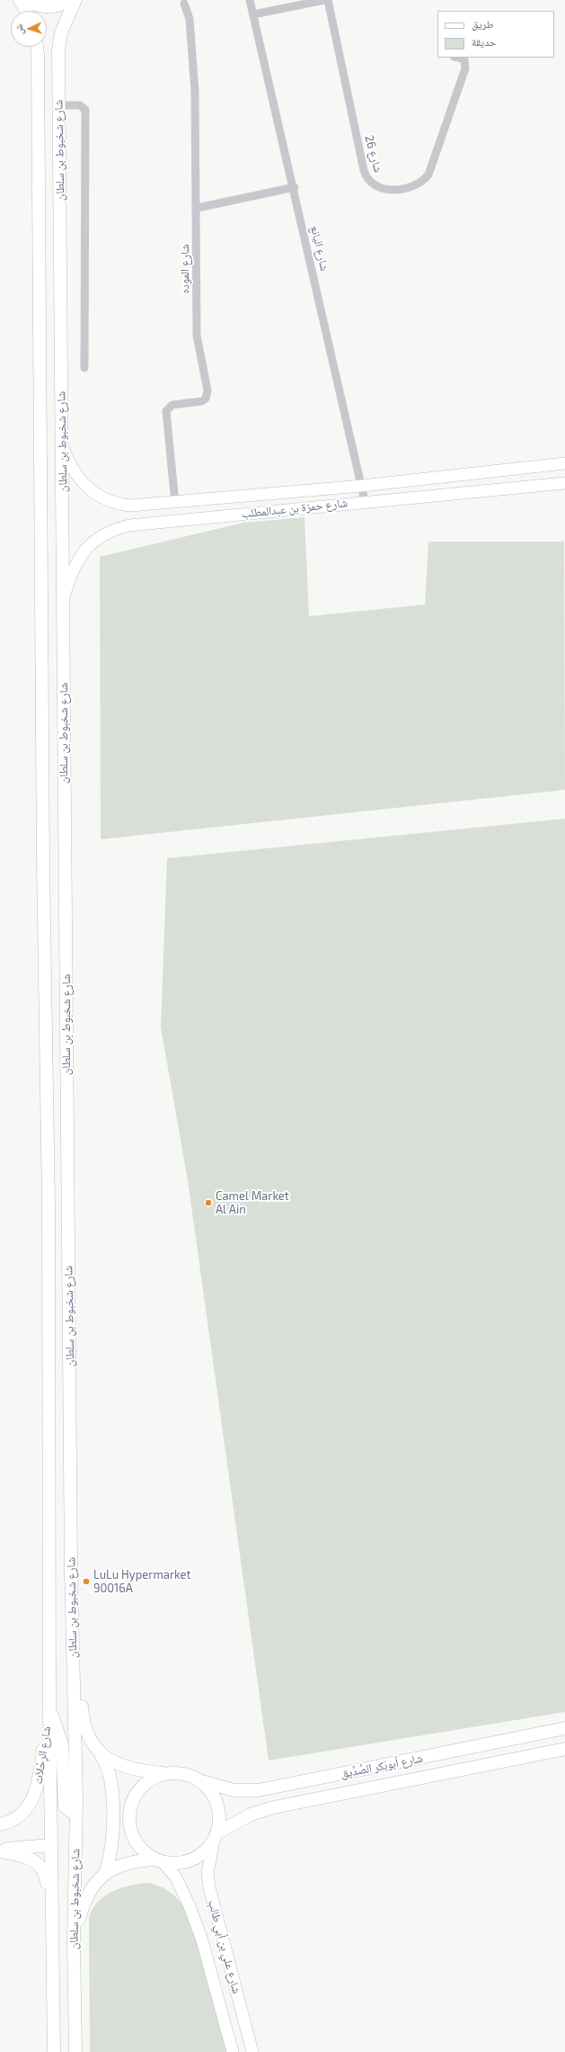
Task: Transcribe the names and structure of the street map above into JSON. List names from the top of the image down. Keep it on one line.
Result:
{"streets":{"main road":["شارع شخبوط بن سلطان","شارع الرِحْلاَت","شارع أبوبَكر الصِّدِّيق"],"street":["شارع 26","شارع اليانع","شارع الموده","شارع حمزة بن عبدالمطلب","شارع علي بن أبي طالب"]},"crossings":[["شارع شخبوط بن سلطان","شارع حمزة بن عبدالمطلب"],["شارع شخبوط بن سلطان","شارع الرِحْلاَت"],["شارع اليانع","شارع حمزة بن عبدالمطلب"],["شارع الموده","شارع حمزة بن عبدالمطلب"],["شارع أبوبَكر الصِّدِّيق","شارع علي بن أبي طالب"]],"places":["Camel Market Al Ain","LuLu Hypermarket 90016A"],"legend":["طريق","حديقة"],"north":"left"}
